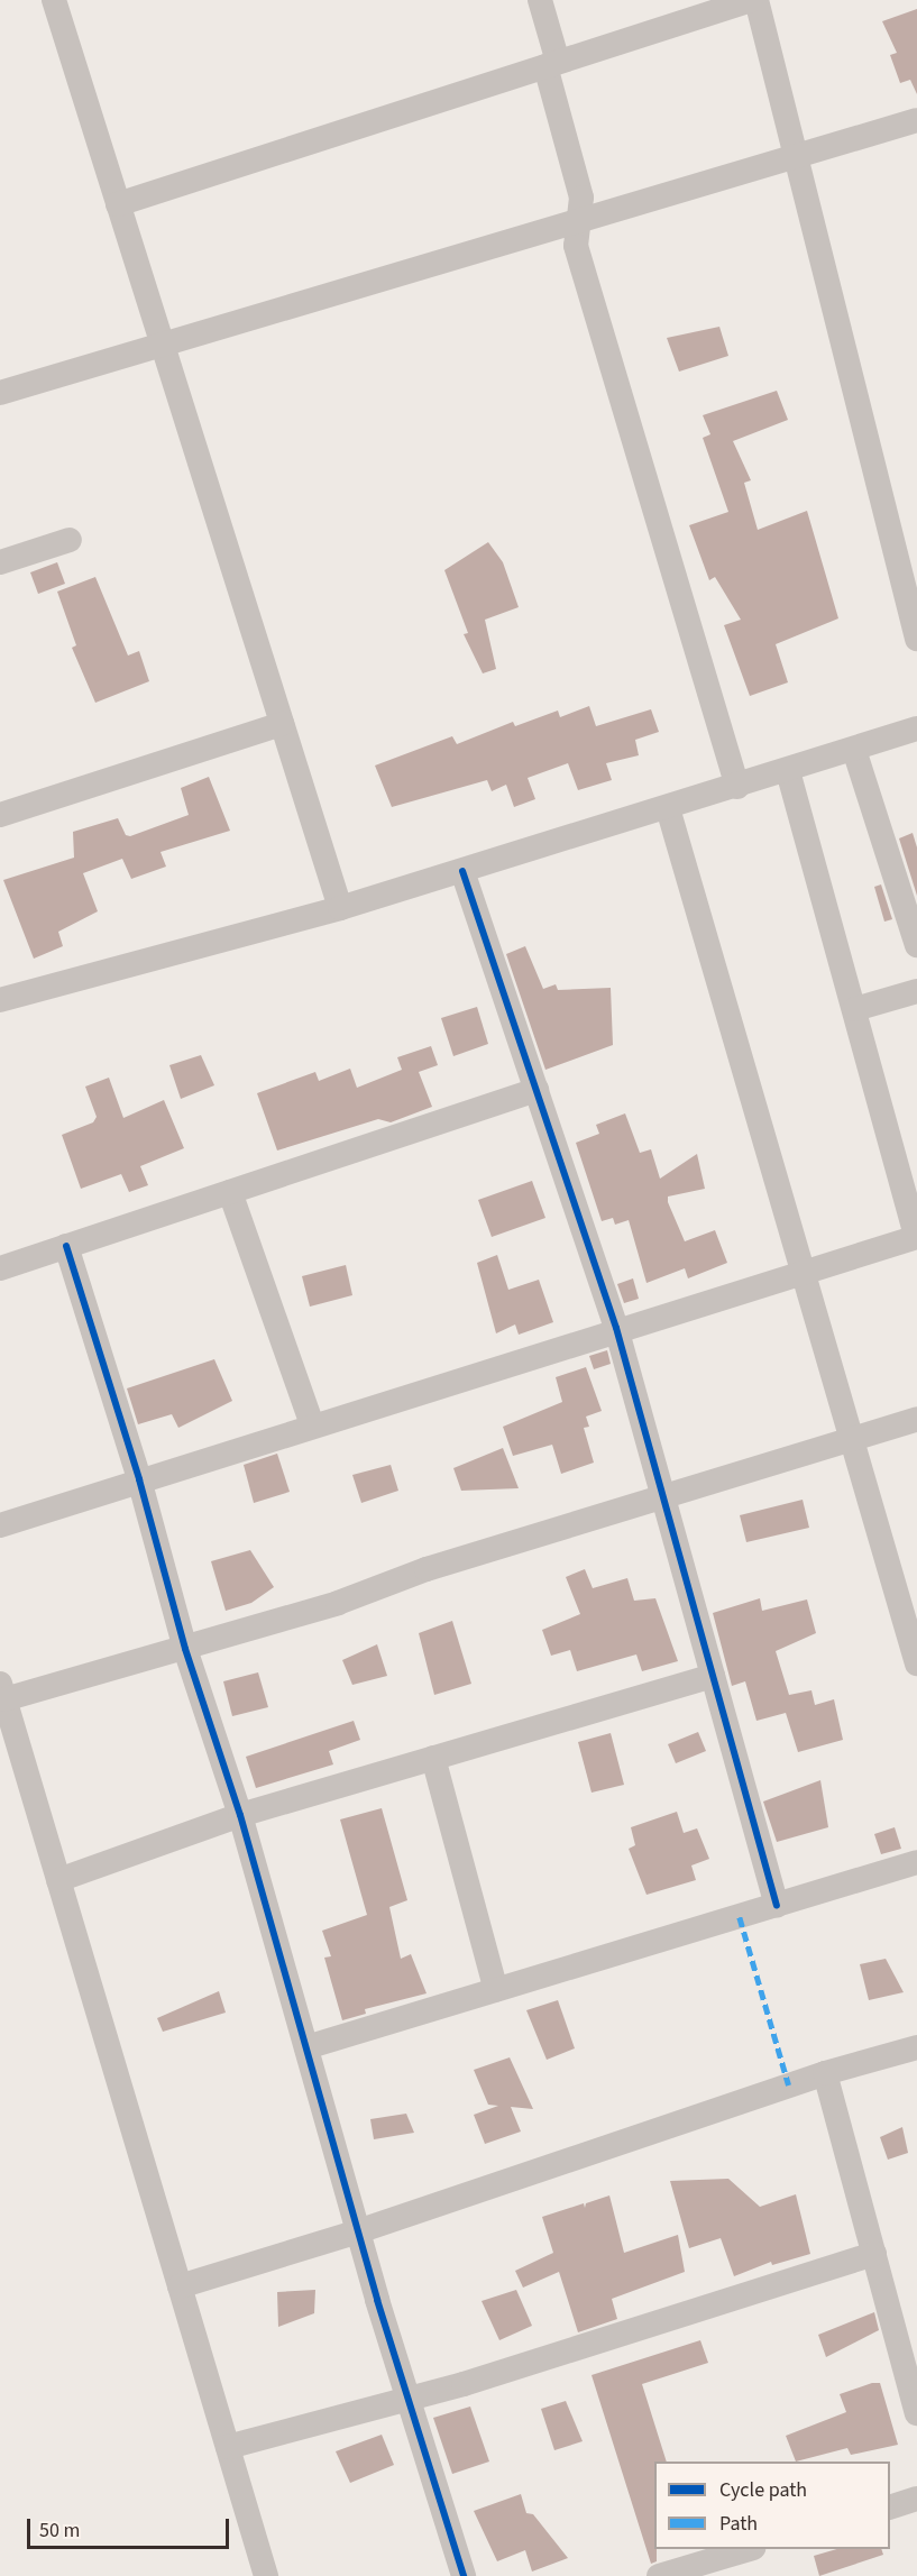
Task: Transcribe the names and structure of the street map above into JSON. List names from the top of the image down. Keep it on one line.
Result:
{"legend":["Cycle path","Path"],"scale_bar":"50 m"}
